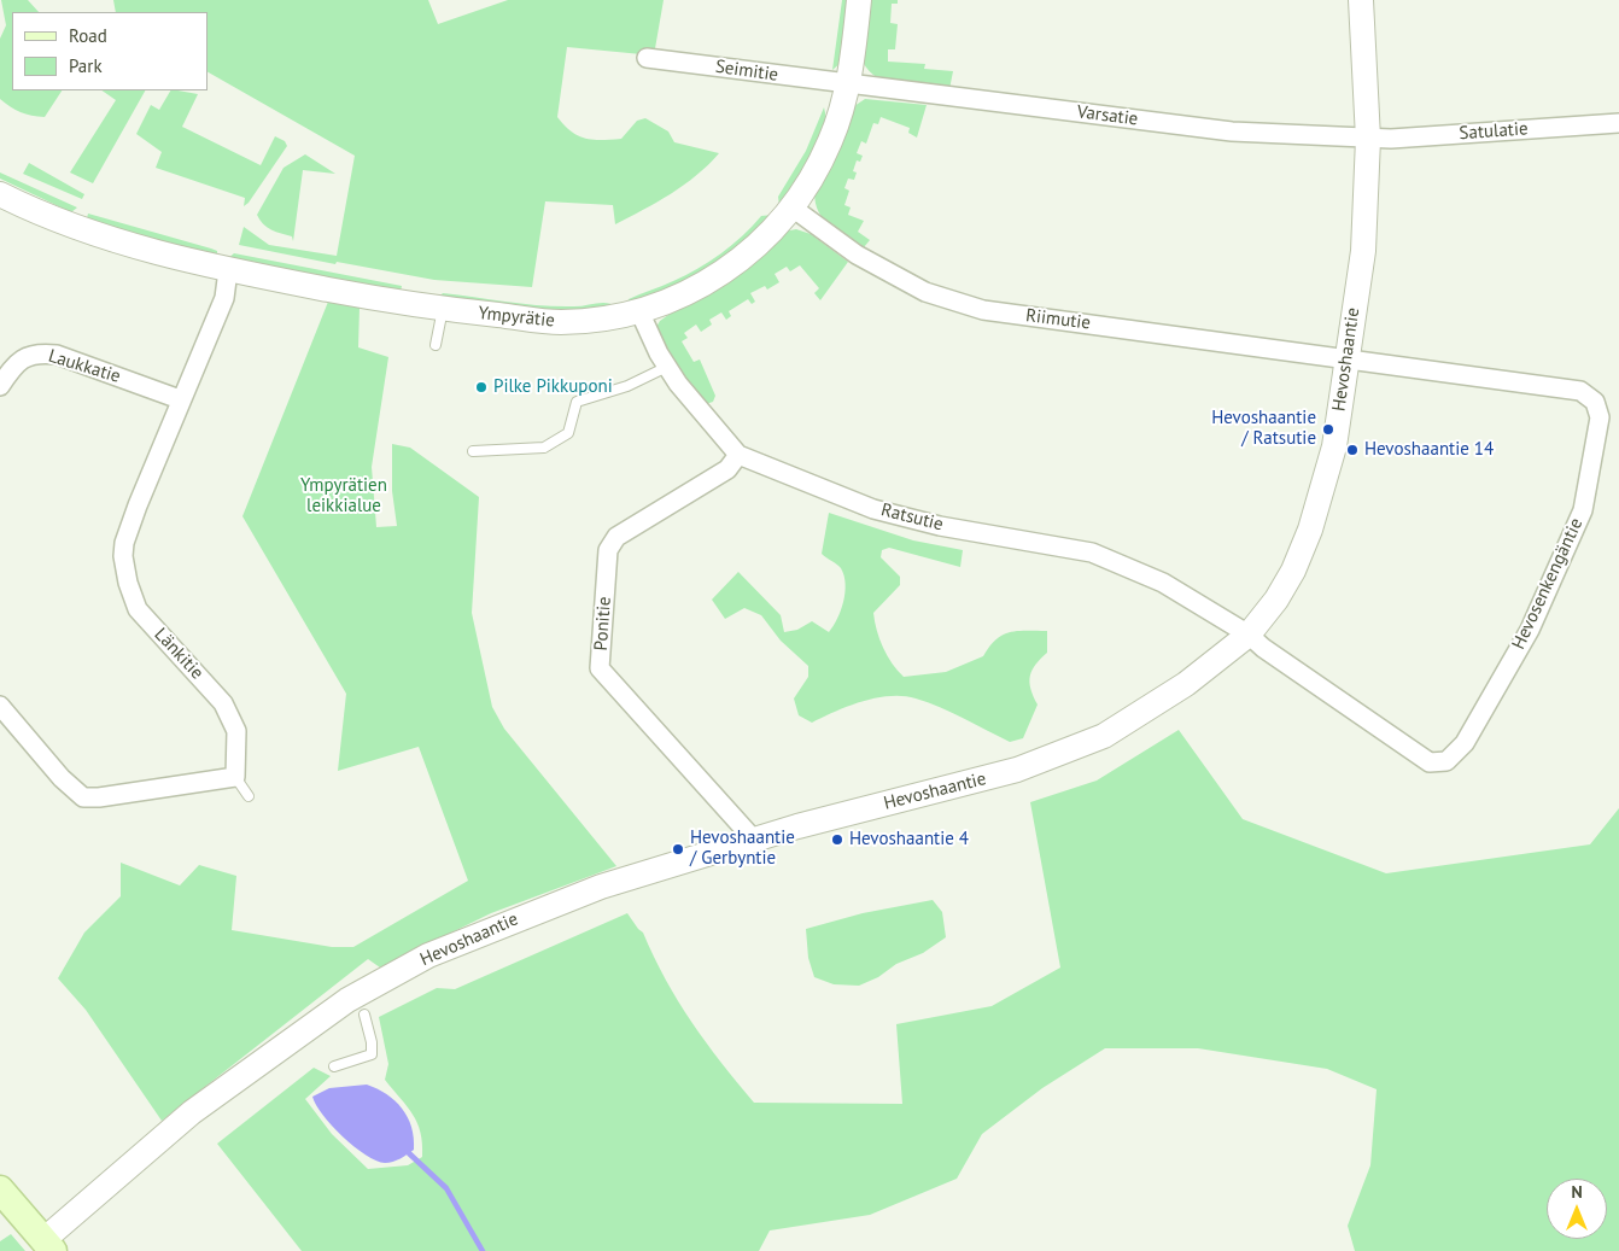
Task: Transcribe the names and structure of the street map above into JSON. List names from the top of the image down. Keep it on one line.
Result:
{"streets":{"street":["Seimitie","Varsatie","Satulatie","Ympyrätie","Riimutie","Hevoshaantie","Laukkatie","Ratsutie","Hevosenkengäntie","Ponitie","Länkitie"]},"crossings":[["Seimitie","Varsatie"],["Seimitie","Ympyrätie"],["Varsatie","Satulatie"],["Varsatie","Ympyrätie"],["Varsatie","Hevoshaantie"],["Satulatie","Hevoshaantie"],["Ympyrätie","Riimutie"],["Ympyrätie","Ratsutie"],["Ympyrätie","Länkitie"],["Riimutie","Hevoshaantie"],["Riimutie","Hevosenkengäntie"],["Hevoshaantie","Ratsutie"],["Hevoshaantie","Hevosenkengäntie"],["Hevoshaantie","Ponitie"],["Laukkatie","Länkitie"],["Ratsutie","Hevosenkengäntie"],["Ratsutie","Ponitie"]],"parks":["Ympyrätien leikkialue"],"places":["Pilke Pikkuponi","Hevoshaantie / Ratsutie","Hevoshaantie 14","Hevoshaantie 4","Hevoshaantie / Gerbyntie"],"legend":["Road","Park"],"north":"top"}
